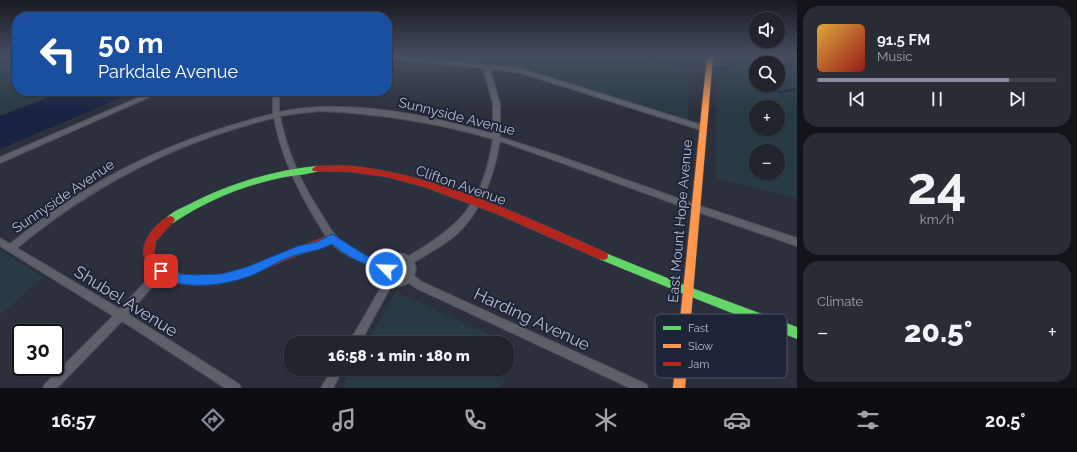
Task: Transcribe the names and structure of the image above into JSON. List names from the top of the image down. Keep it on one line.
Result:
{"streets":{"street":["Sunnyside Avenue","Clifton Avenue","East Mount Hope Avenue","Shubel Avenue","Harding Avenue"]},"crossings":[["Sunnyside Avenue","East Mount Hope Avenue"],["Sunnyside Avenue","Shubel Avenue"],["Clifton Avenue","East Mount Hope Avenue"]],"legend":["Fast","Slow","Jam"],"page":{"map_buttons":["+","−"],"turn":["50 m","Parkdale Avenue"],"song":["91.5 FM","Music"],"tile":[["24","km/h"],"Climate"],"heat":["−","20.5°","+"],"limit":"30","trip":"16:58 · 1 min · 180 m","tabs":["16:57","20.5°"]}}
